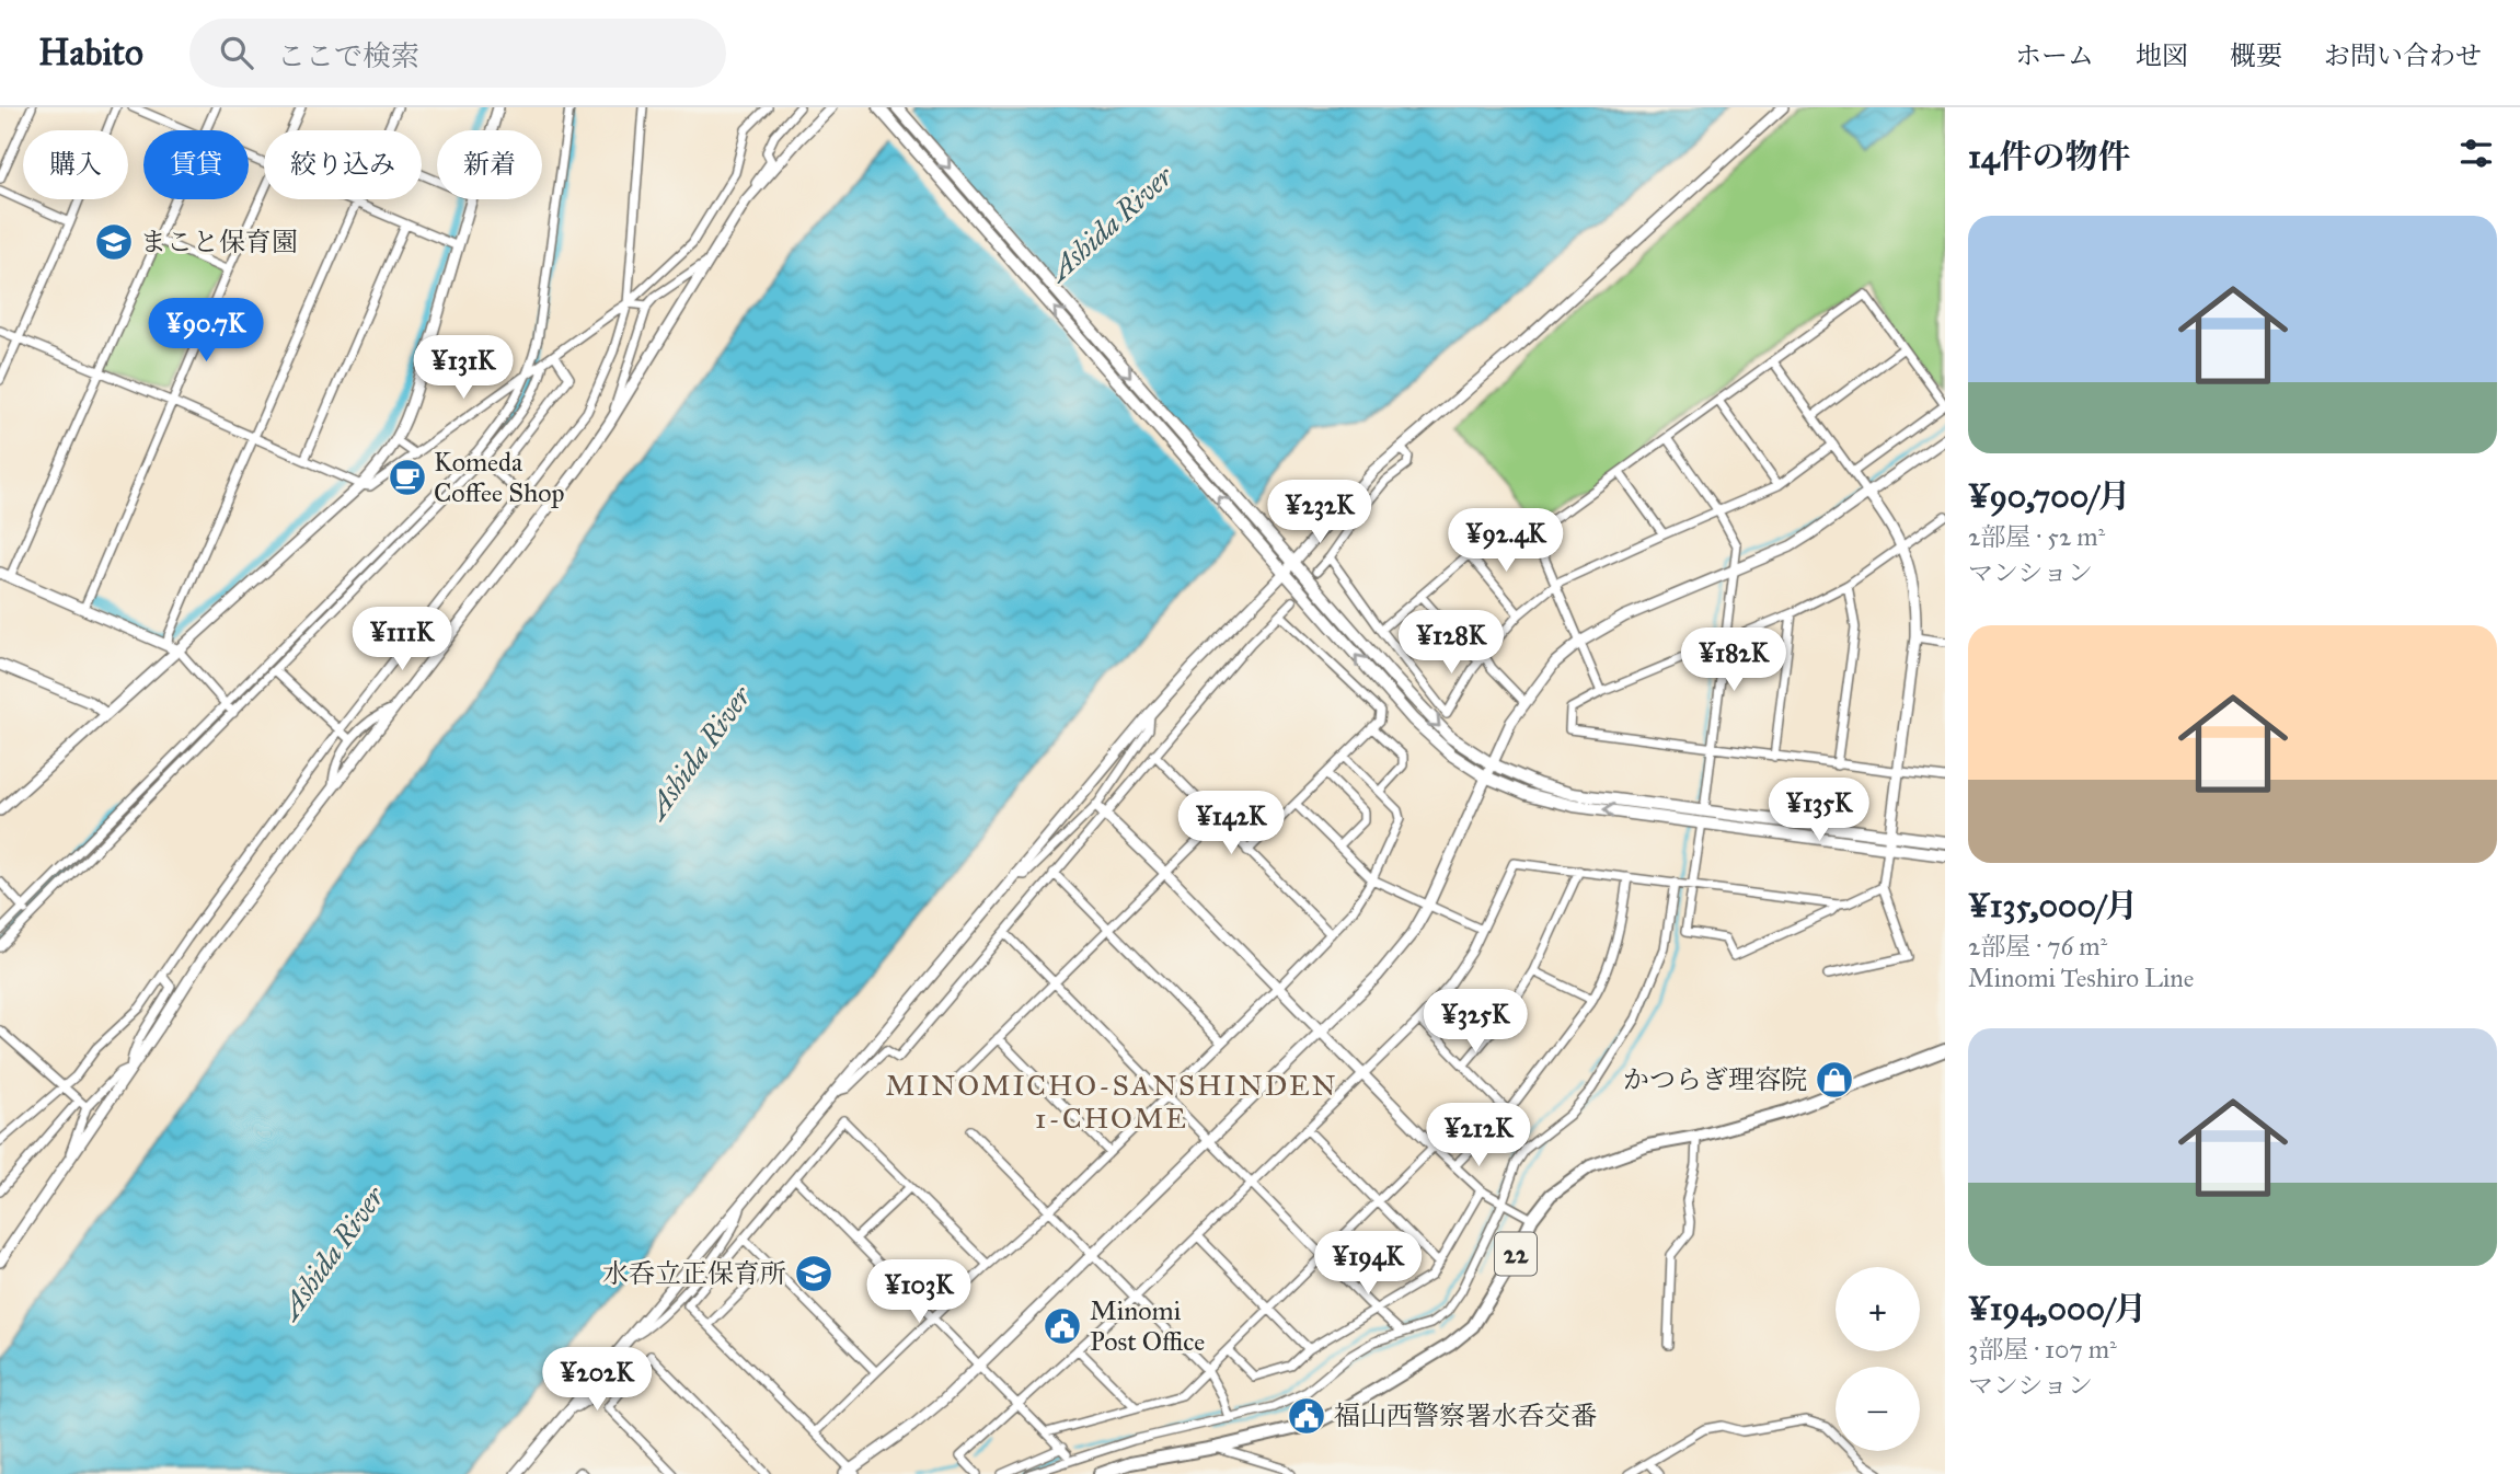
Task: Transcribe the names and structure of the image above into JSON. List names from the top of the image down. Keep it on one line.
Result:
{"streets":{"main road":["22"]},"districts":["MINOMICHO-SANSHINDEN 1-CHOME"],"water":["Ashida River"],"places":{"school or university":["まこと保育園","水呑立正保育所"],"cafe":["Komeda Coffee Shop"],"shop":["かつらぎ理容院"],"public building":["Minomi Post Office","福山西警察署水呑交番"]},"page":{"header":"Habito","search":"ここで検索","nav":["ホーム","地図","概要","お問い合わせ"],"heading":"14件の物件","chip":["購入","賃貸","絞り込み","新着"],"list":[{"name":"¥90,700/月","note":"2部屋 · 52 m² · マンション"},{"name":"¥135,000/月","note":"2部屋 · 76 m² · Minomi Teshiro Line"},{"name":"¥194,000/月","note":"3部屋 · 107 m² · マンション"}],"price":["¥90.7K","¥131K","¥232K","¥92.4K","¥111K","¥128K","¥182K","¥135K","¥142K","¥325K","¥212K","¥194K","¥103K","¥202K"],"map_buttons":["+","−"]}}
